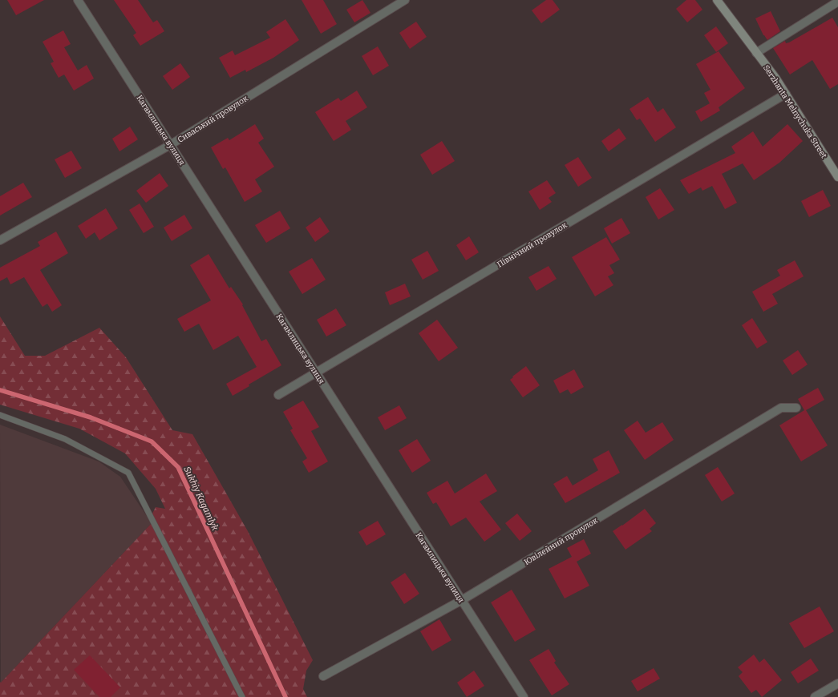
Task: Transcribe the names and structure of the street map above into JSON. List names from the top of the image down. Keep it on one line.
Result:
{"streets":{"street":["Serzhanta Melnychuka Street","Сиваський провулок","Кагамлицька вулиця","Північний провулок","Ювілейний провулок"]},"crossings":[["Serzhanta Melnychuka Street","Північний провулок"],["Сиваський провулок","Кагамлицька вулиця"],["Кагамлицька вулиця","Північний провулок"],["Кагамлицька вулиця","Ювілейний провулок"]],"water":["Sukhiy Kagamlyk"]}
